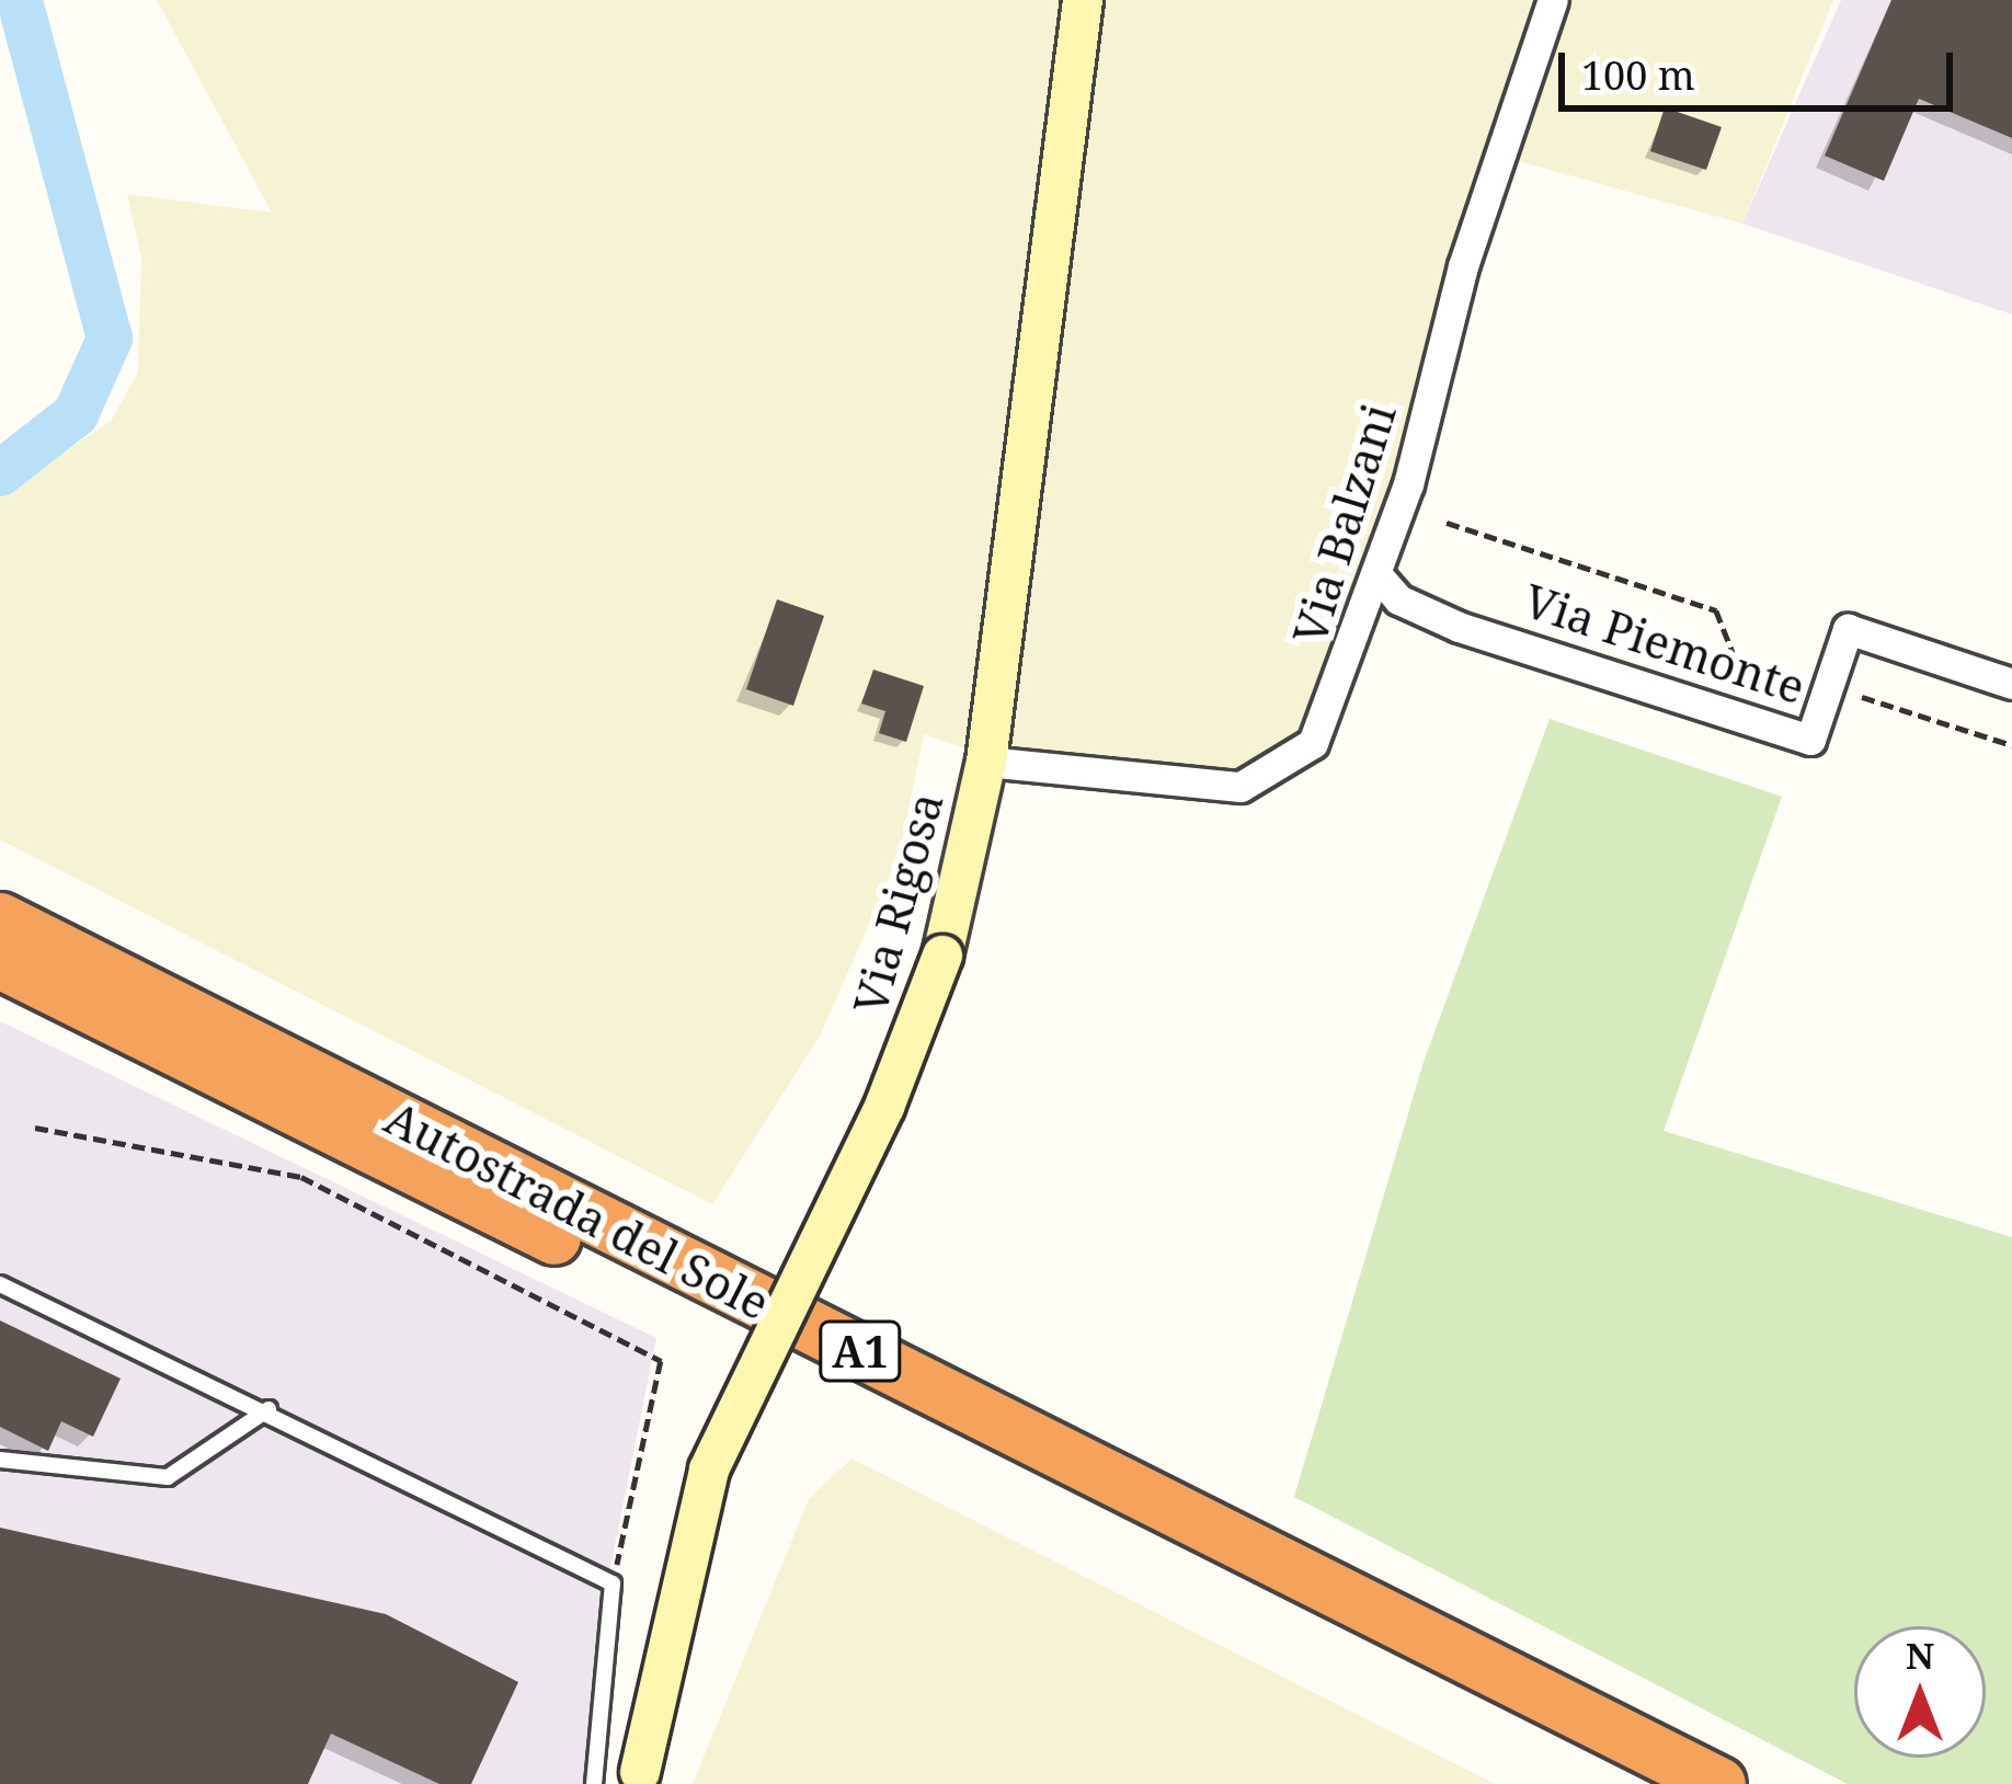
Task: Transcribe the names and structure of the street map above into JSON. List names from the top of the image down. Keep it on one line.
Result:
{"streets":{"highway":["Autostrada del Sole","A1"],"main road":["Via Rigosa"],"street":["Via Balzani","Via Piemonte"]},"crossings":[["Via Balzani","Via Piemonte"],["Via Balzani","Via Rigosa"]],"scale_bar":"100 m","north":"top"}
